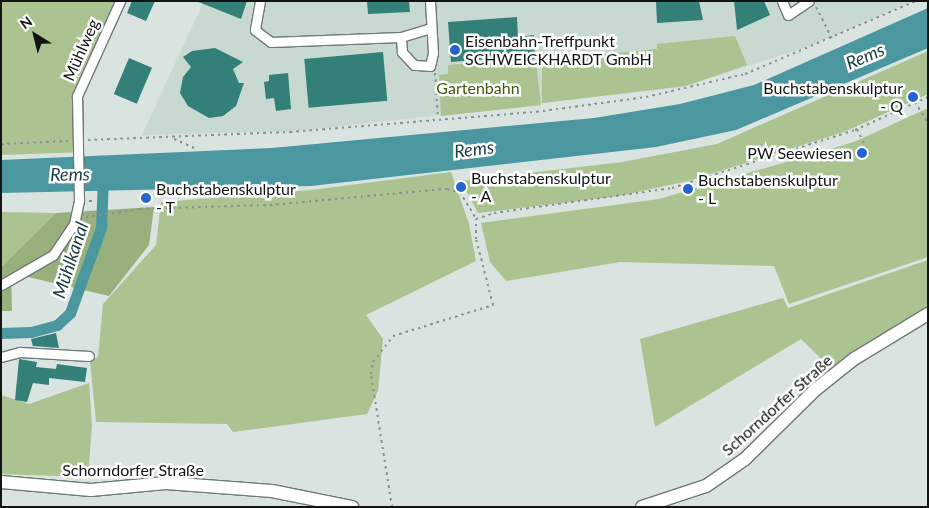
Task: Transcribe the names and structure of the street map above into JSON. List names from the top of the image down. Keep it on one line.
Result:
{"streets":{"main road":["Schorndorfer Straße"],"street":["Mühlweg"]},"water":["Rems","Mühlkanal"],"parks":["Gartenbahn"],"places":["Eisenbahn-Treffpunkt SCHWEICKHARDT GmbH","Buchstabenskulptur - Q","PW Seewiesen","Buchstabenskulptur - A","Buchstabenskulptur - L","Buchstabenskulptur - T"],"north":"top left"}
